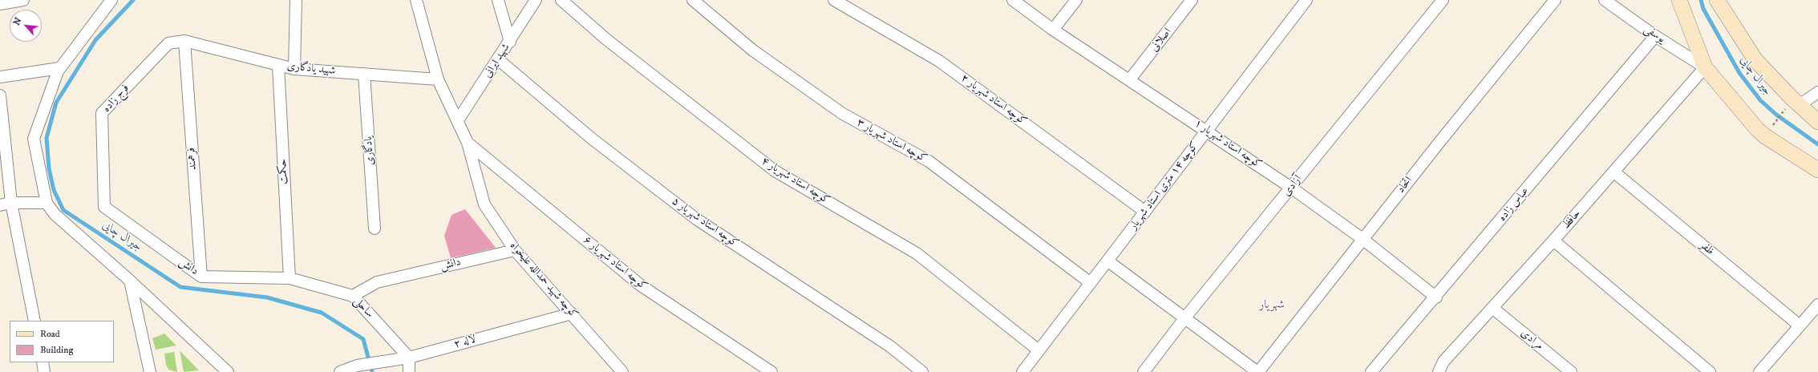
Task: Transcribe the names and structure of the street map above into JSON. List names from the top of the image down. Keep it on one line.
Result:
{"streets":{"street":["یوسفی","اصلانی","شهید ایرانی","شهید یادگاری","فرج زاده","کوچه استاد شهریار ۲","کوچه استاد شهریار ۳","کوچه استاد شهریار ۱","یادگاری","فرهمند","حکمت","کوچه استاد شهریار ۴","اتحاد","کوچه ۱۴ متری استاد شهریار","آزادی","عباس زاده","حافظ","کوچه استاد شهریار ۵","ظفر","کوچه استاد شهریار ۶","دانش","کوچه شهید حمدالله علیخواه","ساحلی","مرادی","لاله ۲"]},"crossings":[["یوسفی","عباس زاده"],["یوسفی","حافظ"],["اصلانی","کوچه استاد شهریار ۱"],["شهید ایرانی","کوچه استاد شهریار ۵"],["شهید ایرانی","کوچه شهید حمدالله علیخواه"],["شهید یادگاری","فرج زاده"],["شهید یادگاری","یادگاری"],["شهید یادگاری","فرهمند"],["شهید یادگاری","حکمت"],["شهید یادگاری","کوچه شهید حمدالله علیخواه"],["فرج زاده","دانش"],["کوچه استاد شهریار ۲","کوچه ۱۴ متری استاد شهریار"],["کوچه استاد شهریار ۳","کوچه ۱۴ متری استاد شهریار"],["کوچه استاد شهریار ۱","اتحاد"],["کوچه استاد شهریار ۱","کوچه ۱۴ متری استاد شهریار"],["کوچه استاد شهریار ۱","آزادی"],["کوچه استاد شهریار ۱","عباس زاده"],["فرهمند","دانش"],["حکمت","دانش"],["حکمت","ساحلی"],["کوچه استاد شهریار ۴","کوچه ۱۴ متری استاد شهریار"],["حافظ","ظفر"],["حافظ","مرادی"],["کوچه استاد شهریار ۶","کوچه شهید حمدالله علیخواه"],["دانش","کوچه شهید حمدالله علیخواه"],["دانش","ساحلی"],["کوچه شهید حمدالله علیخواه","لاله ۲"],["ساحلی","لاله ۲"]],"districts":["شهریار"],"water":["جیرال چایی"],"legend":["Road","Building"],"north":"top left"}
